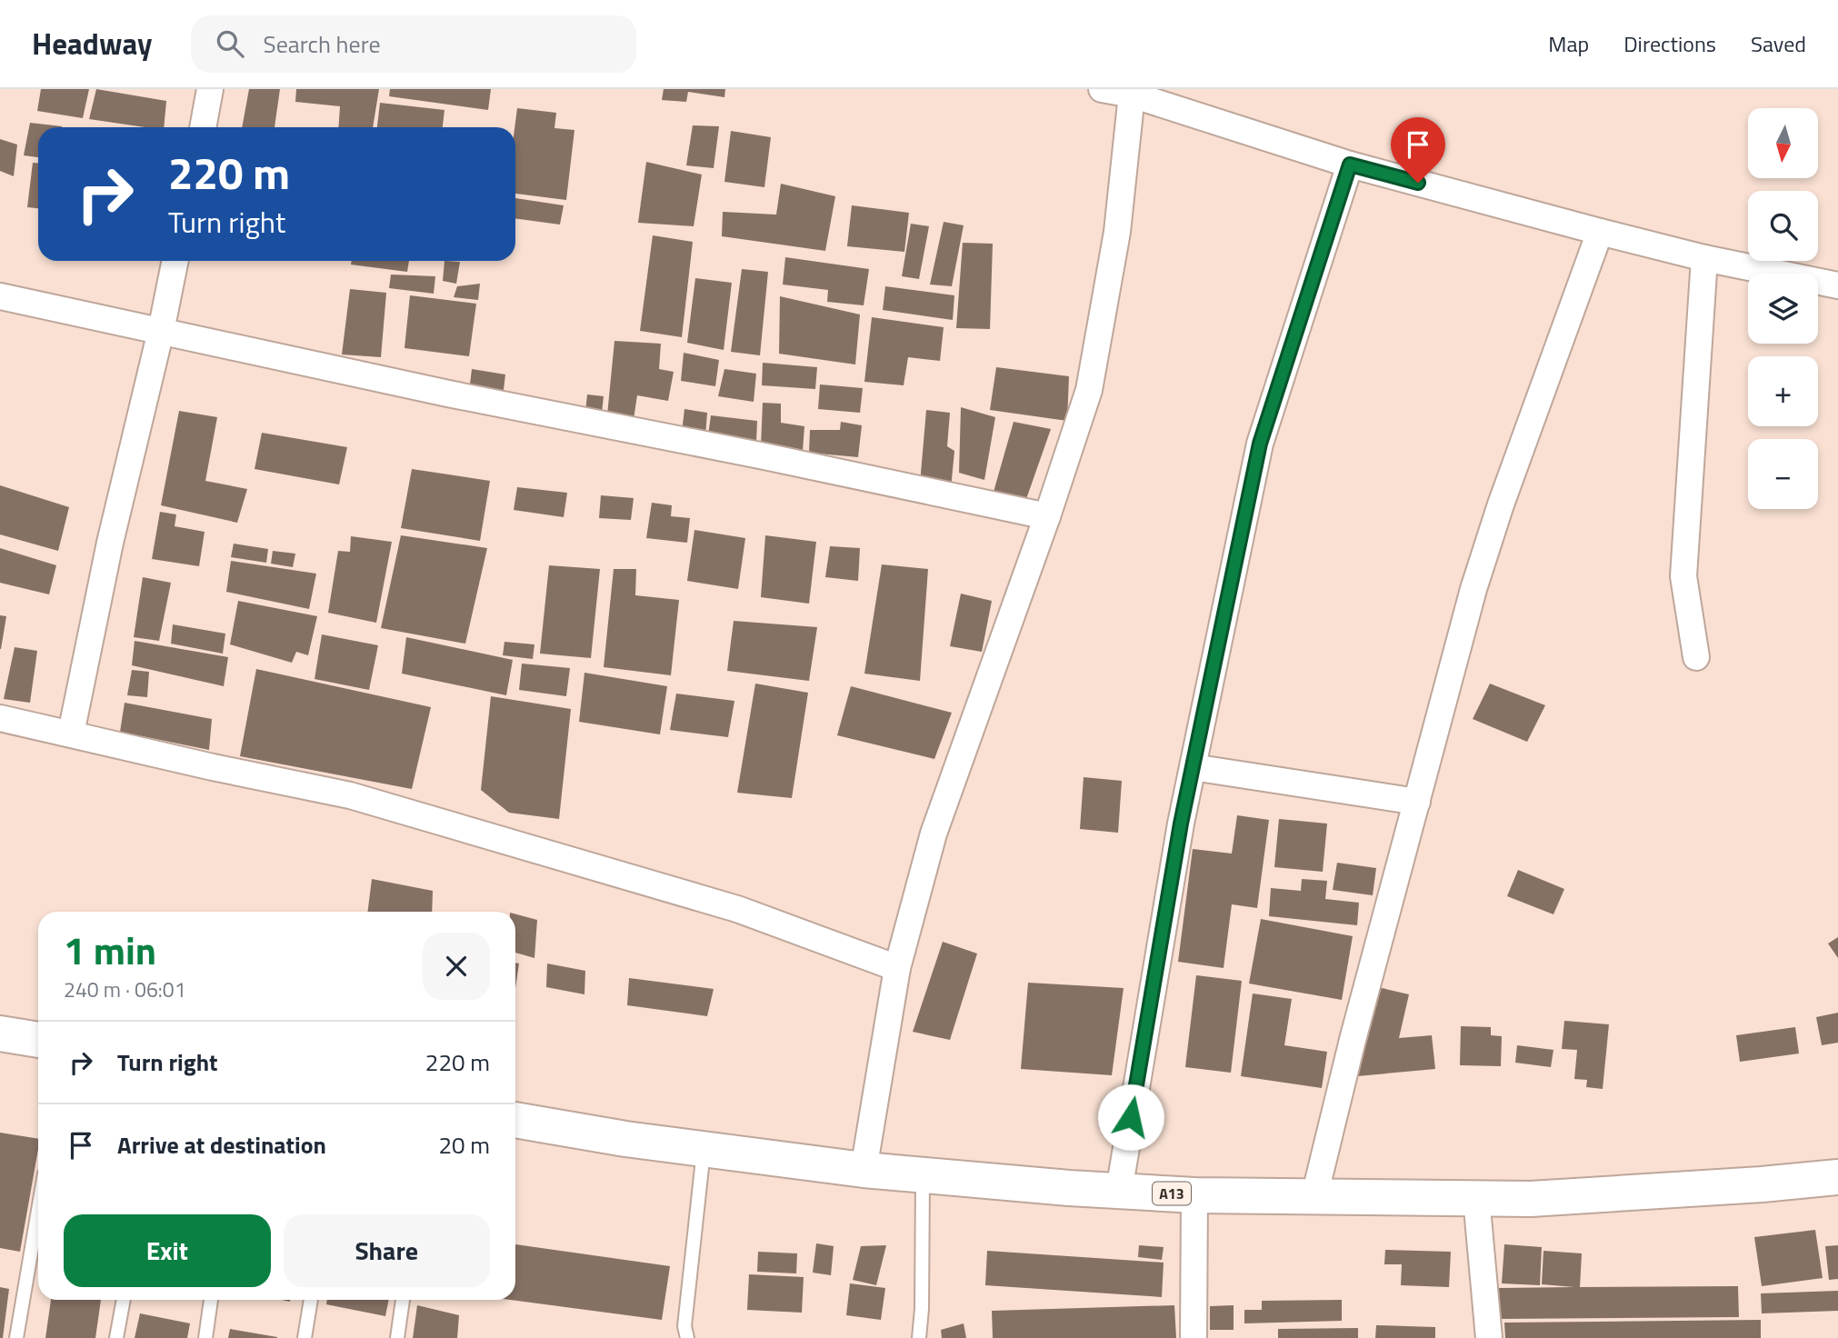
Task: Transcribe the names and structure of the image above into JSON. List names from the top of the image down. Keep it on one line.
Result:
{"streets":{"highway":["A13"]},"north":"bottom","page":{"header":"Headway","search":"Search here","nav":["Map","Directions","Saved"],"map_buttons":["+","−"],"turn":["220 m","Turn right"],"heading":["1 min","240 m · 06:01"],"list":[{"name":"Turn right","value":"220 m"},{"name":"Arrive at destination","value":"20 m"}],"buttons":["Exit","Share"]}}
